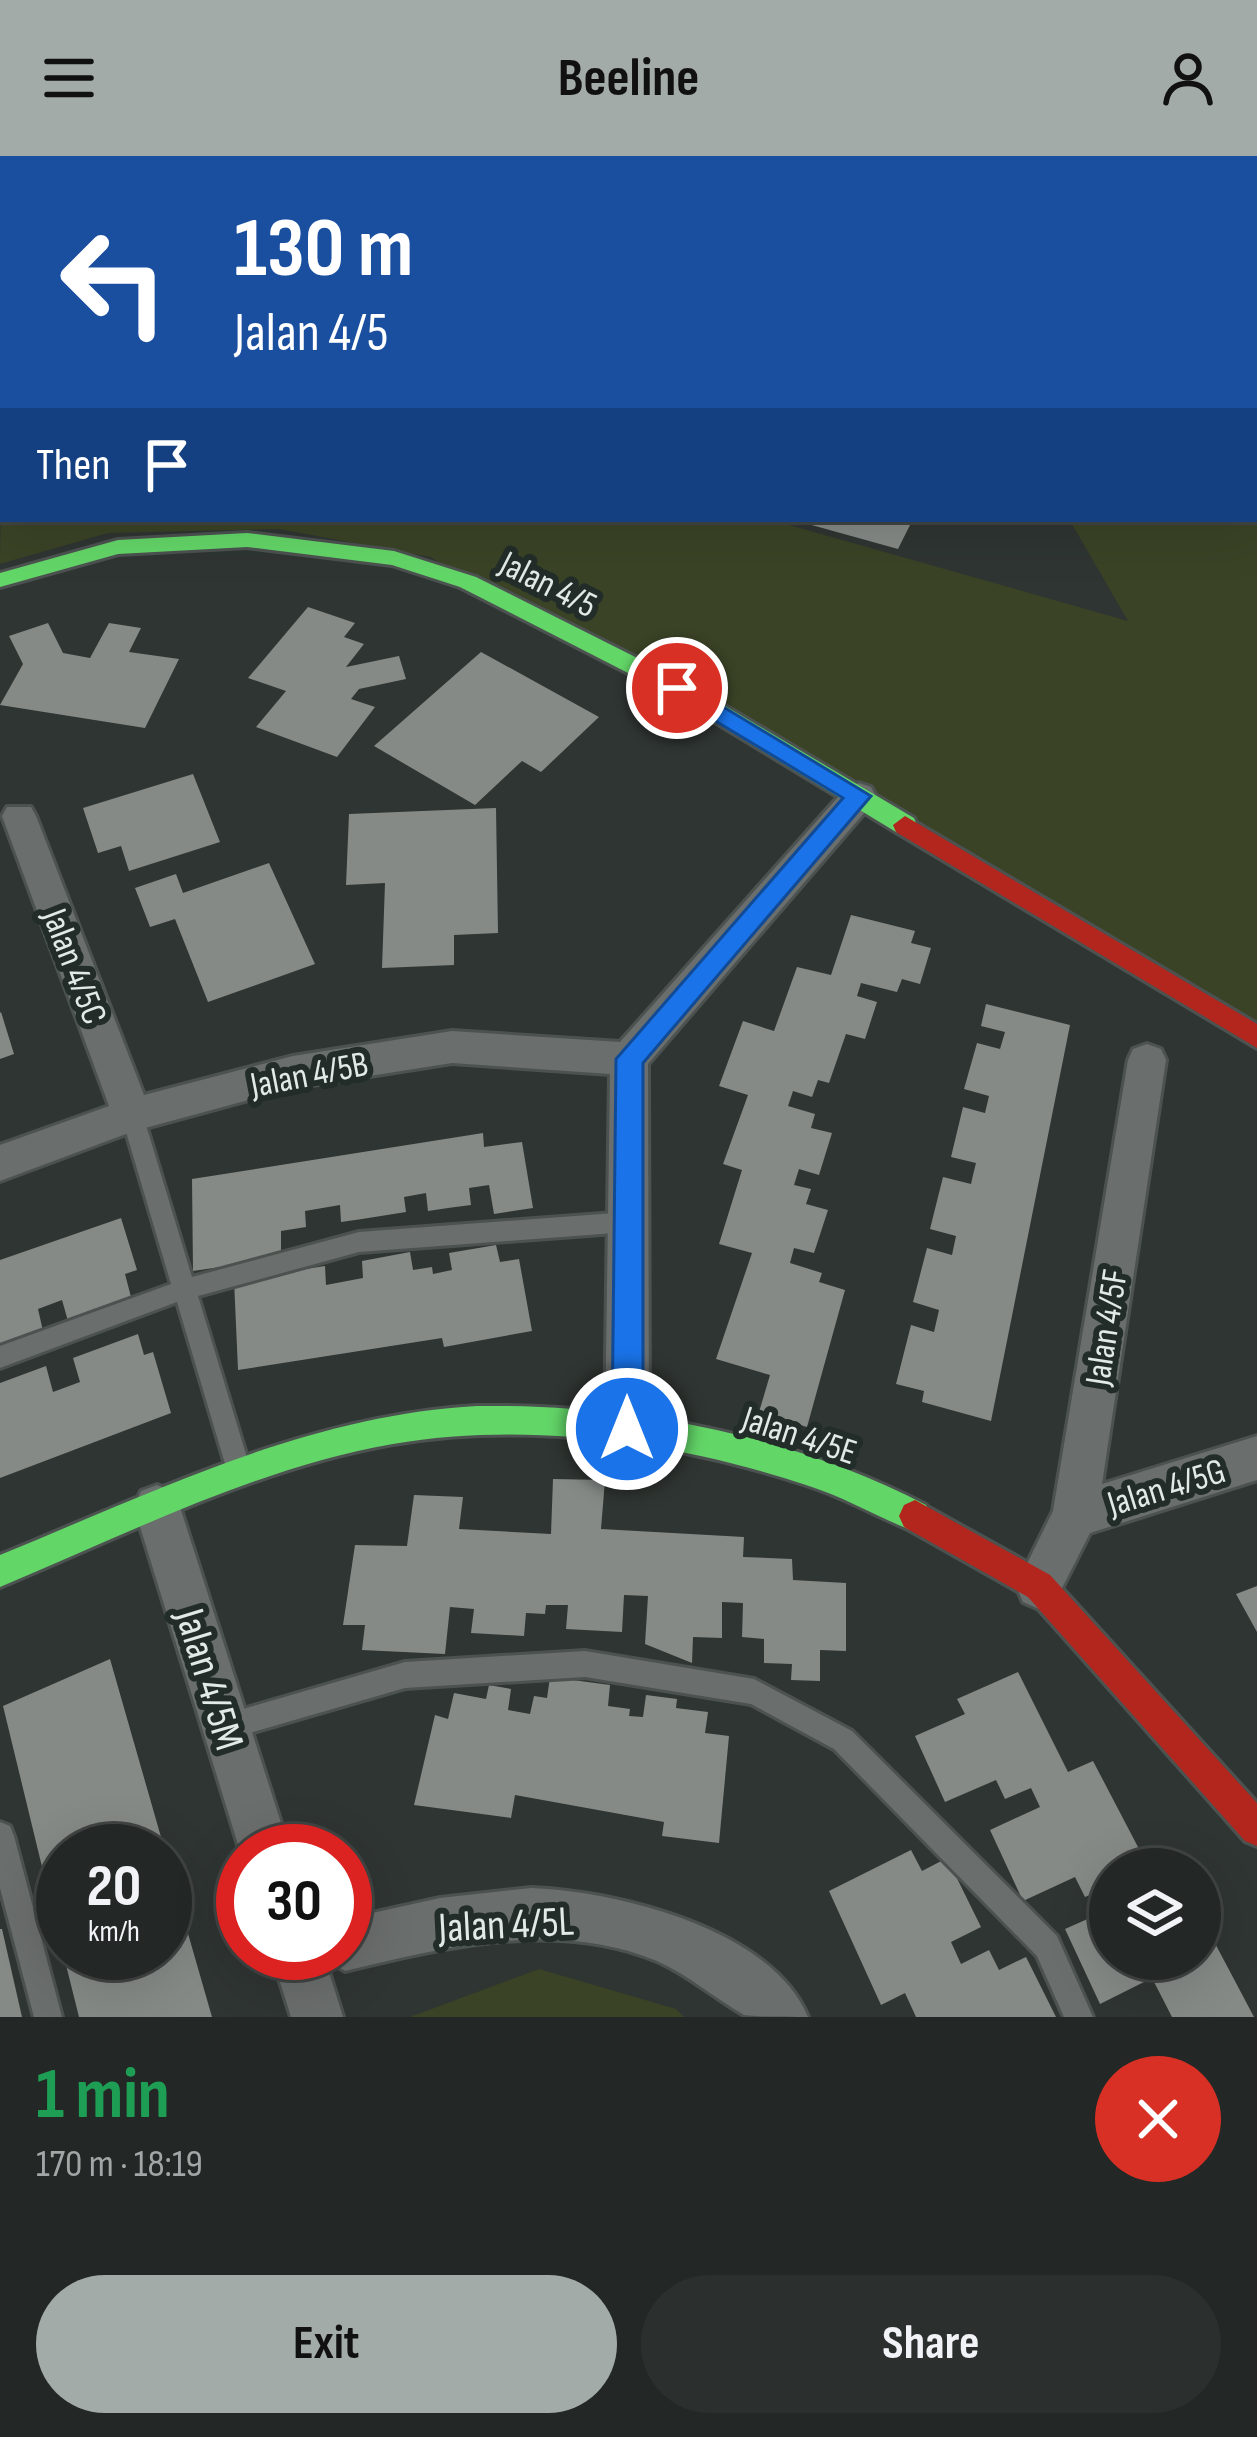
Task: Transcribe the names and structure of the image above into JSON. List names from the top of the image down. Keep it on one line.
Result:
{"streets":{"street":["Jalan 4/5","Jalan 4/5C","Jalan 4/5B","Jalan 4/5F","Jalan 4/5E","Jalan 4/5G","Jalan 4/5M","Jalan 4/5L"]},"crossings":[["Jalan 4/5C","Jalan 4/5B"],["Jalan 4/5F","Jalan 4/5E"],["Jalan 4/5F","Jalan 4/5G"],["Jalan 4/5E","Jalan 4/5M"]],"page":{"header":"Beeline","turn":["130 m","Jalan 4/5"],"then":"Then","speed":"20 km/h","limit":"30","heading":["1 min","170 m · 18:19"],"buttons":["Exit","Share"]}}
